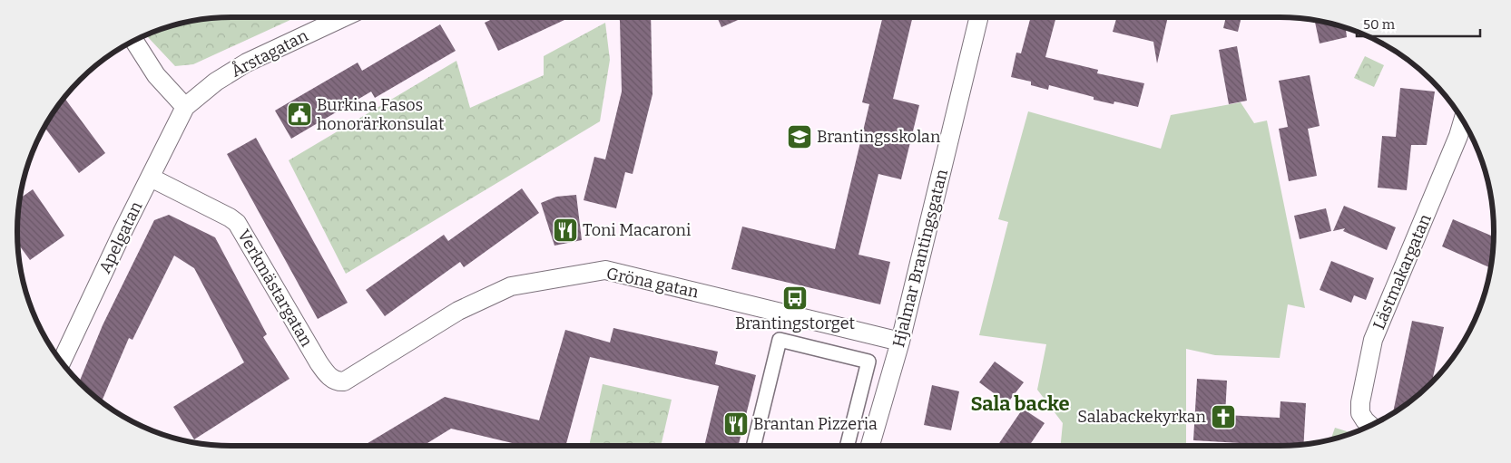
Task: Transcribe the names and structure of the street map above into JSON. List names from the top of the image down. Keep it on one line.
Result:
{"streets":{"street":["Årstagatan","Apelgatan","Hjalmar Brantingsgatan","Lästmakargatan","Gröna gatan","Verkmästargatan"]},"crossings":[["Årstagatan","Apelgatan"],["Apelgatan","Verkmästargatan"],["Hjalmar Brantingsgatan","Gröna gatan"],["Gröna gatan","Verkmästargatan"]],"districts":["Sala backe"],"places":{"public building":["Burkina Fasos honorärkonsulat"],"school or university":["Brantingsskolan"],"restaurant":["Toni Macaroni","Brantan Pizzeria"],"bus stop":["Brantingstorget"],"church":["Salabackekyrkan"]},"scale_bar":"50 m"}
